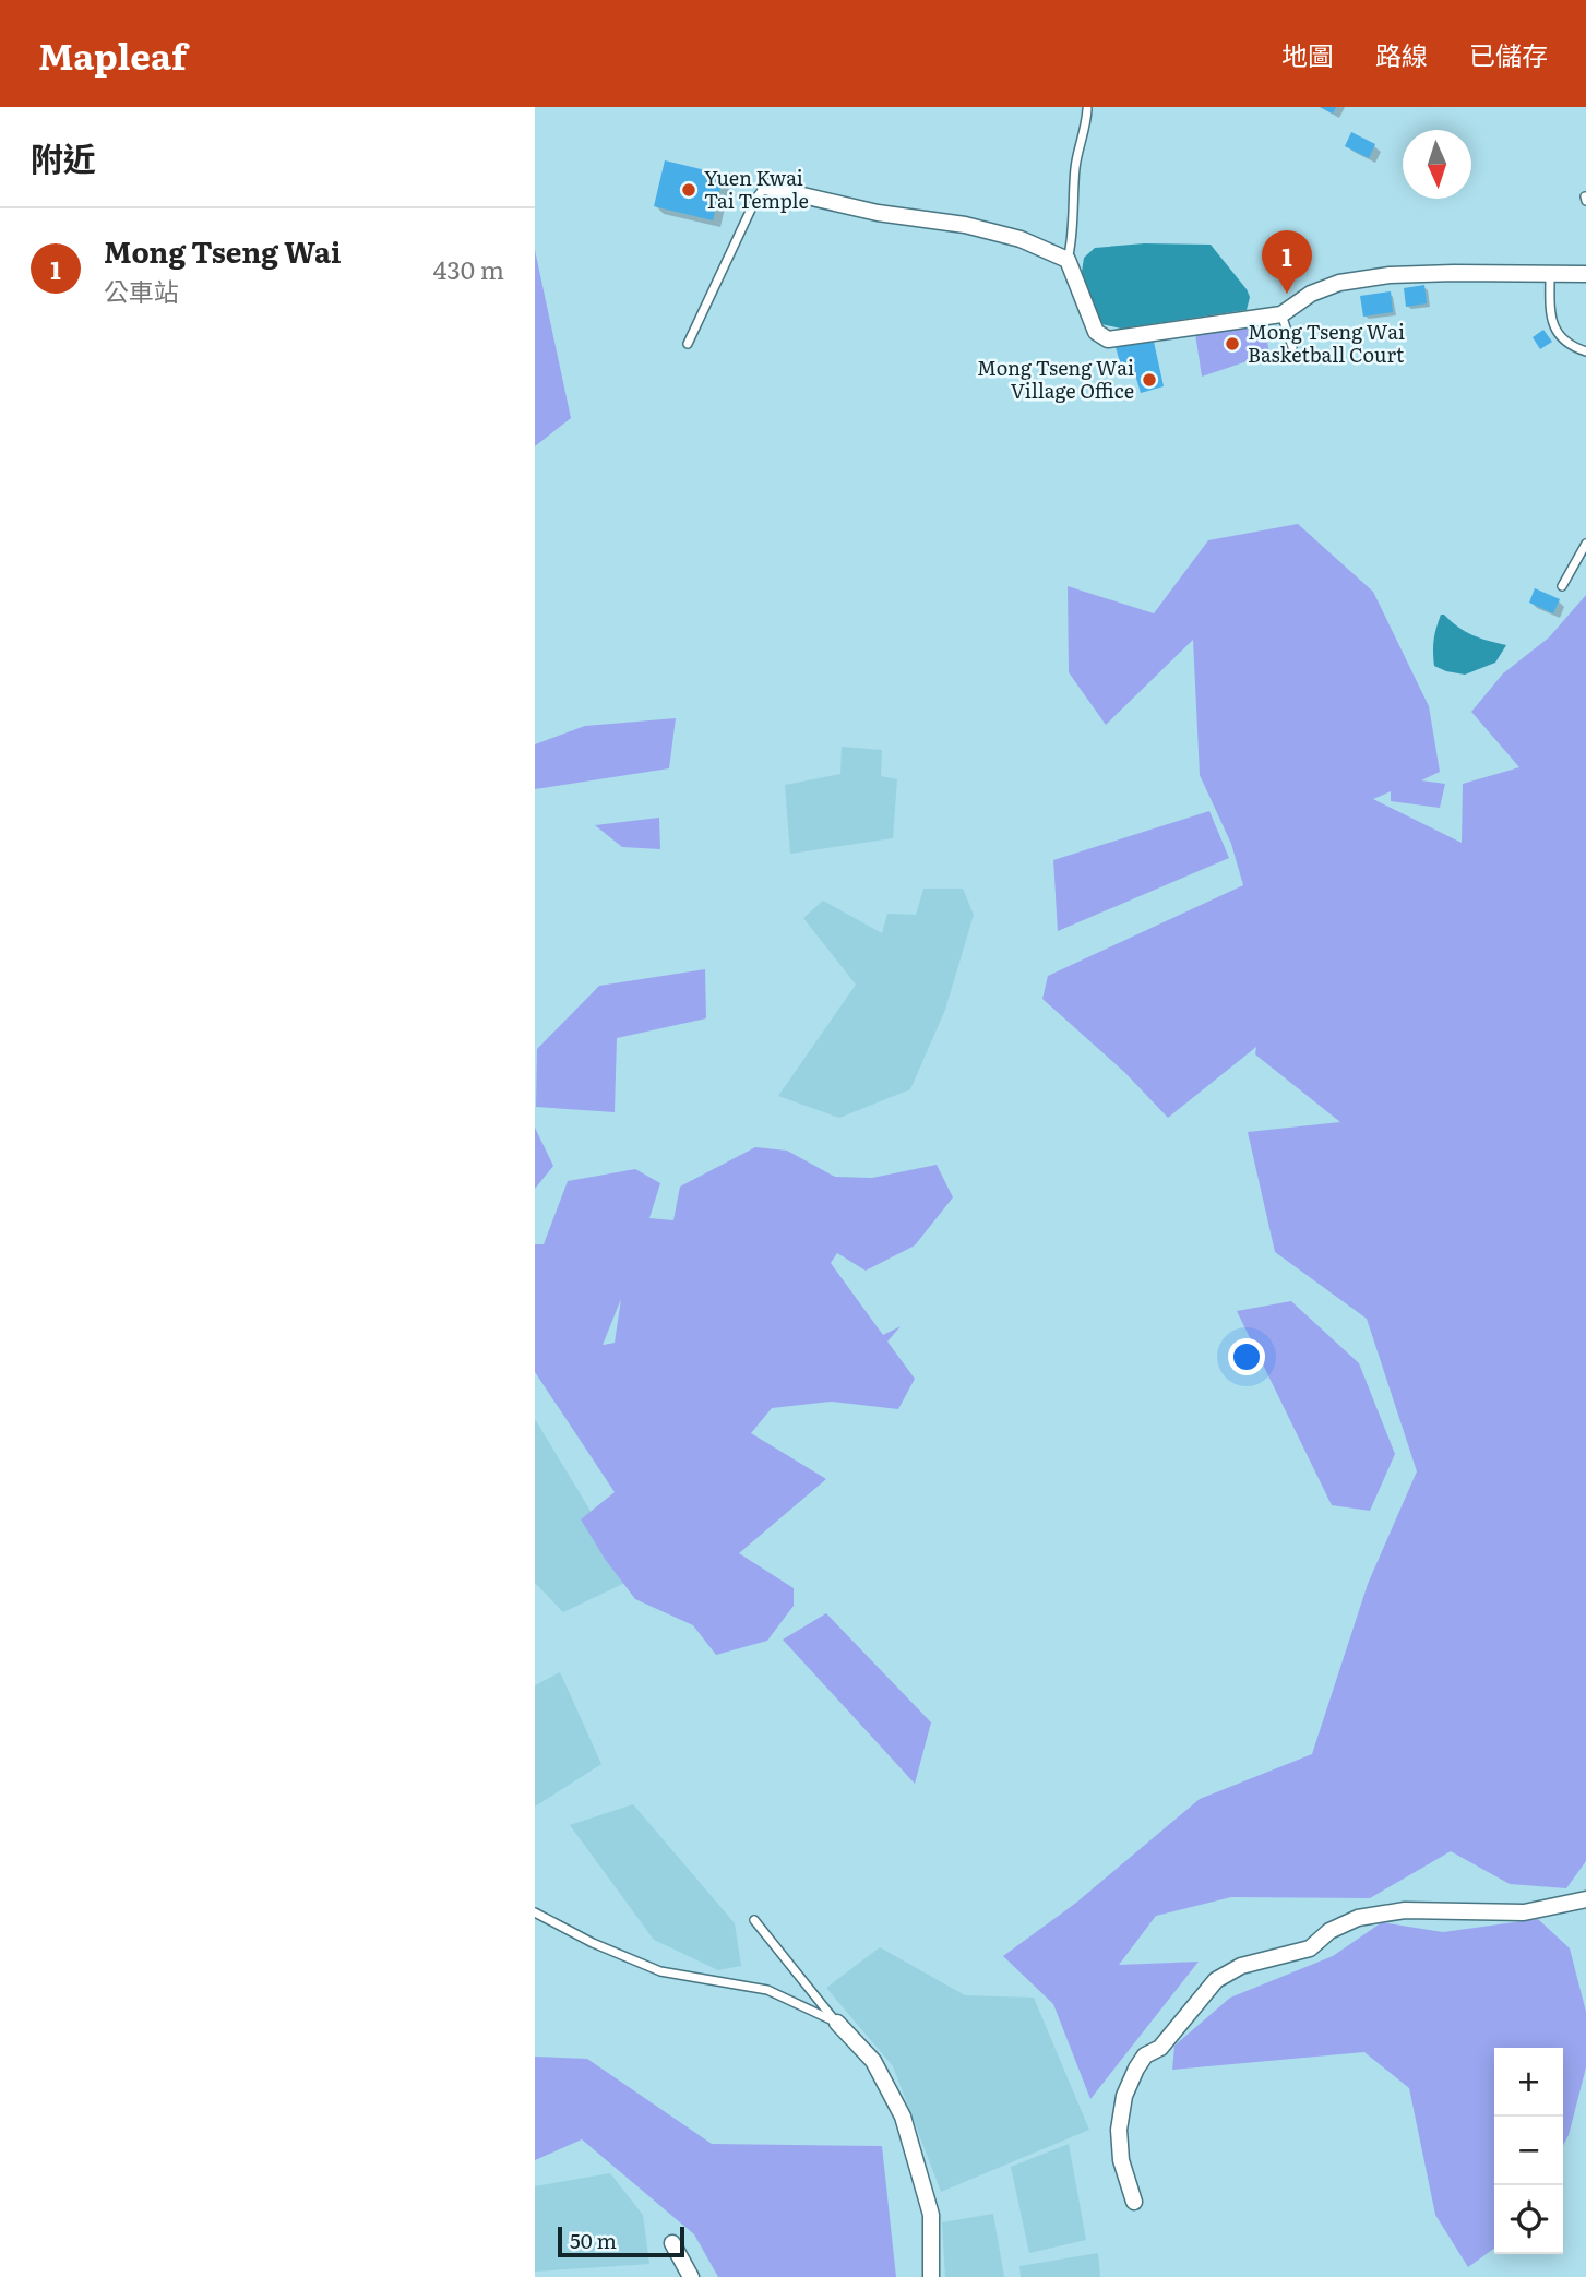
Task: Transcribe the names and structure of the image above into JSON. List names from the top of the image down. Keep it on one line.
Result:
{"places":["Yuen Kwai Tai Temple","Mong Tseng Wai Basketball Court","Mong Tseng Wai Village Office"],"scale_bar":"50 m","north":"bottom","page":{"header":"Mapleaf","nav":["地圖","路線","已儲存"],"heading":"附近","list":[{"mark":"1","name":"Mong Tseng Wai","note":"公車站","value":"430 m"}],"pins":"1","map_buttons":["+","−"],"scale":"50 m"}}
